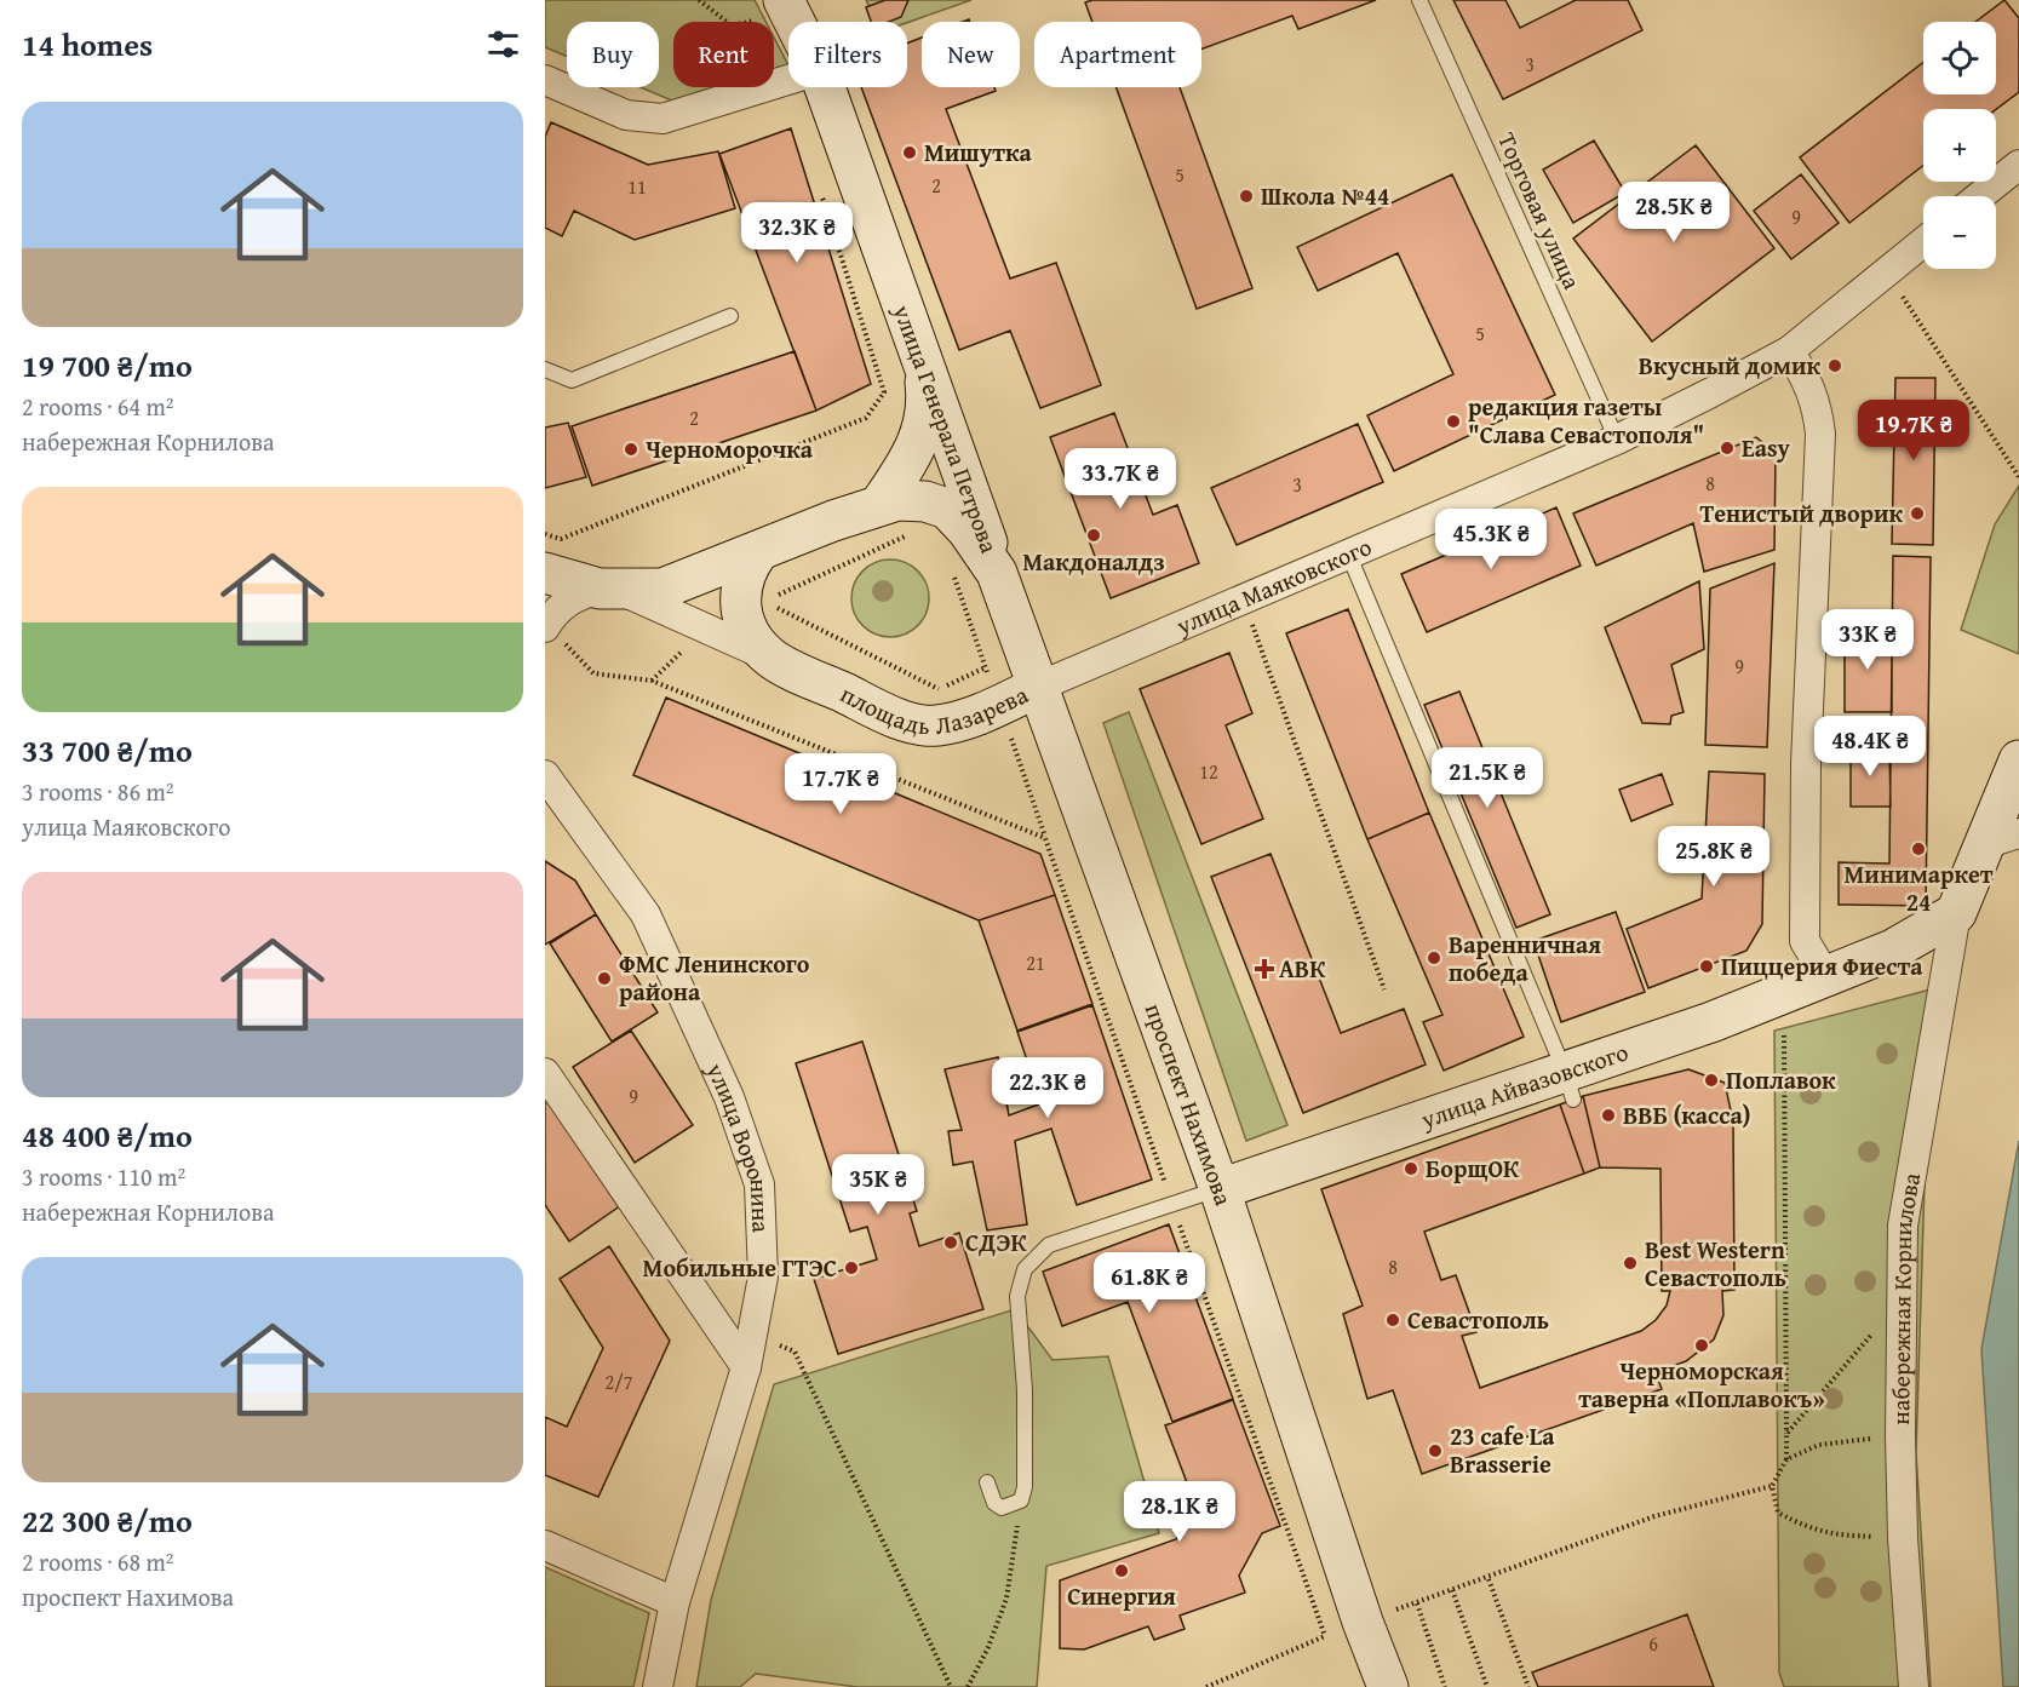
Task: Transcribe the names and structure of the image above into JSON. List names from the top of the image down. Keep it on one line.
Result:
{"streets":{"main road":["улица Генерала Петрова","площадь Лазарева","улица Айвазовского","проспект Нахимова"],"street":["улица Маяковского","улица Воронина","набережная Корнилова"],"lane":["Торговая улица"]},"crossings":[["Торговая улица","улица Маяковского"],["улица Генерала Петрова","улица Маяковского"],["улица Генерала Петрова","площадь Лазарева"],["улица Генерала Петрова","проспект Нахимова"],["улица Маяковского","площадь Лазарева"],["улица Маяковского","проспект Нахимова"],["площадь Лазарева","проспект Нахимова"],["улица Айвазовского","проспект Нахимова"],["улица Айвазовского","набережная Корнилова"]],"places":{"other":["Мишутка","Школа №44","Вкусный домик","редакция газеты \"Слава Севастополя\"","Easy","Черноморочка","Тенистый дворик","Макдоналдз","Минимаркет 24","Варенничная победа","Пиццерия Фиеста","ФМС Ленинского района","Поплавок","ВВБ (касса)","БорщОК","СДЭК","Best Western Севастополь","Мобильные ГТЭС","Севастополь","Черноморская таверна «Поплавокъ»","23 cafe La Brasserie","Синергия"],"health":["АВК"]},"house_numbers":["3","5","2","11","9","5","2","8","3","9","12","21","9","8","2/7","6"],"page":{"heading":"14 homes","map_buttons":["+","−"],"chip":["Buy","Rent","Filters","New","Apartment"],"list":[{"name":"19 700 ₴/mo","note":"2 rooms · 64 m² · набережная Корнилова"},{"name":"33 700 ₴/mo","note":"3 rooms · 86 m² · улица Маяковского"},{"name":"48 400 ₴/mo","note":"3 rooms · 110 m² · набережная Корнилова"},{"name":"22 300 ₴/mo","note":"2 rooms · 68 m² · проспект Нахимова"}],"price":["28.5K ₴","32.3K ₴","19.7K ₴","33.7K ₴","45.3K ₴","33K ₴","48.4K ₴","21.5K ₴","17.7K ₴","25.8K ₴","22.3K ₴","35K ₴","61.8K ₴","28.1K ₴"]}}
